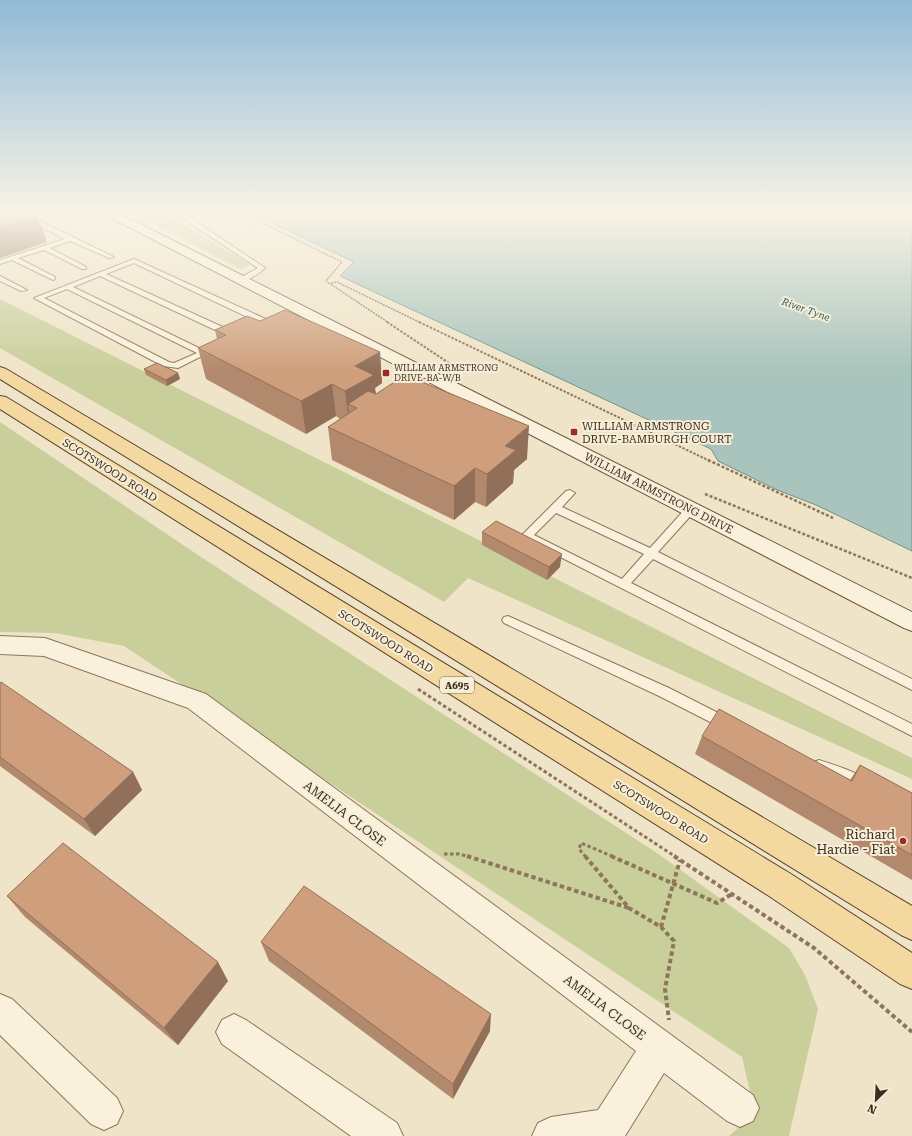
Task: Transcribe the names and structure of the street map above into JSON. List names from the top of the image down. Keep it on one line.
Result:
{"streets":{"main road":["SCOTSWOOD ROAD","A695"],"street":["WILLIAM ARMSTRONG DRIVE","AMELIA CLOSE"]},"water":["River Tyne"],"places":{"transit":["WILLIAM ARMSTRONG DRIVE-BA-W/B","WILLIAM ARMSTRONG DRIVE-BAMBURGH COURT"],"other":["Richard Hardie - Fiat"]},"north":"bottom left"}
